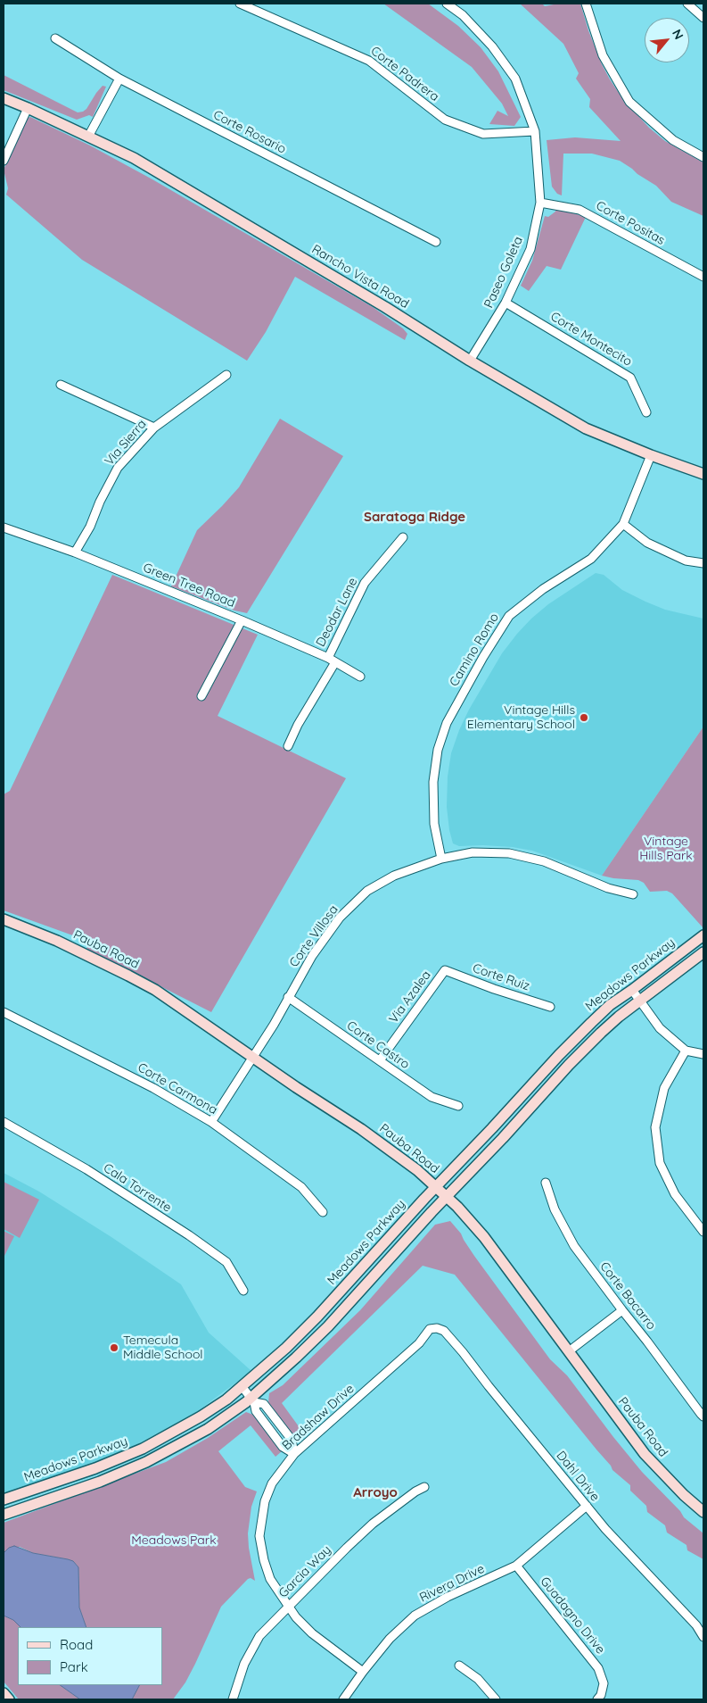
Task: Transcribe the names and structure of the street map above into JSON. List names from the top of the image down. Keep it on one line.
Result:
{"streets":{"main road":["Rancho Vista Road","Pauba Road","Meadows Parkway"],"street":["Corte Padrera","Corte Rosario","Corte Positas","Paseo Goleta","Corte Montecito","Via Sierra","Green Tree Road","Deodar Lane","Camino Romo","Corte Villosa","Corte Ruiz","Via Azalea","Corte Castro","Corte Carmona","Cala Torrente","Corte Bacarro","Bradshaw Drive","Dahl Drive","Garcia Way","Rivera Drive","Guadagno Drive"]},"crossings":[["Corte Padrera","Paseo Goleta"],["Corte Positas","Paseo Goleta"],["Paseo Goleta","Rancho Vista Road"],["Paseo Goleta","Corte Montecito"],["Rancho Vista Road","Camino Romo"],["Via Sierra","Green Tree Road"],["Green Tree Road","Deodar Lane"],["Camino Romo","Corte Villosa"],["Corte Villosa","Pauba Road"],["Corte Villosa","Corte Castro"],["Corte Villosa","Corte Carmona"],["Pauba Road","Meadows Parkway"],["Corte Ruiz","Via Azalea"],["Via Azalea","Corte Castro"],["Bradshaw Drive","Dahl Drive"],["Bradshaw Drive","Garcia Way"],["Bradshaw Drive","Rivera Drive"],["Dahl Drive","Rivera Drive"],["Rivera Drive","Guadagno Drive"]],"districts":["Saratoga Ridge","Arroyo"],"parks":["Vintage Hills Park","Meadows Park"],"places":["Vintage Hills Elementary School","Temecula Middle School"],"legend":["Road","Park"],"north":"top right"}
